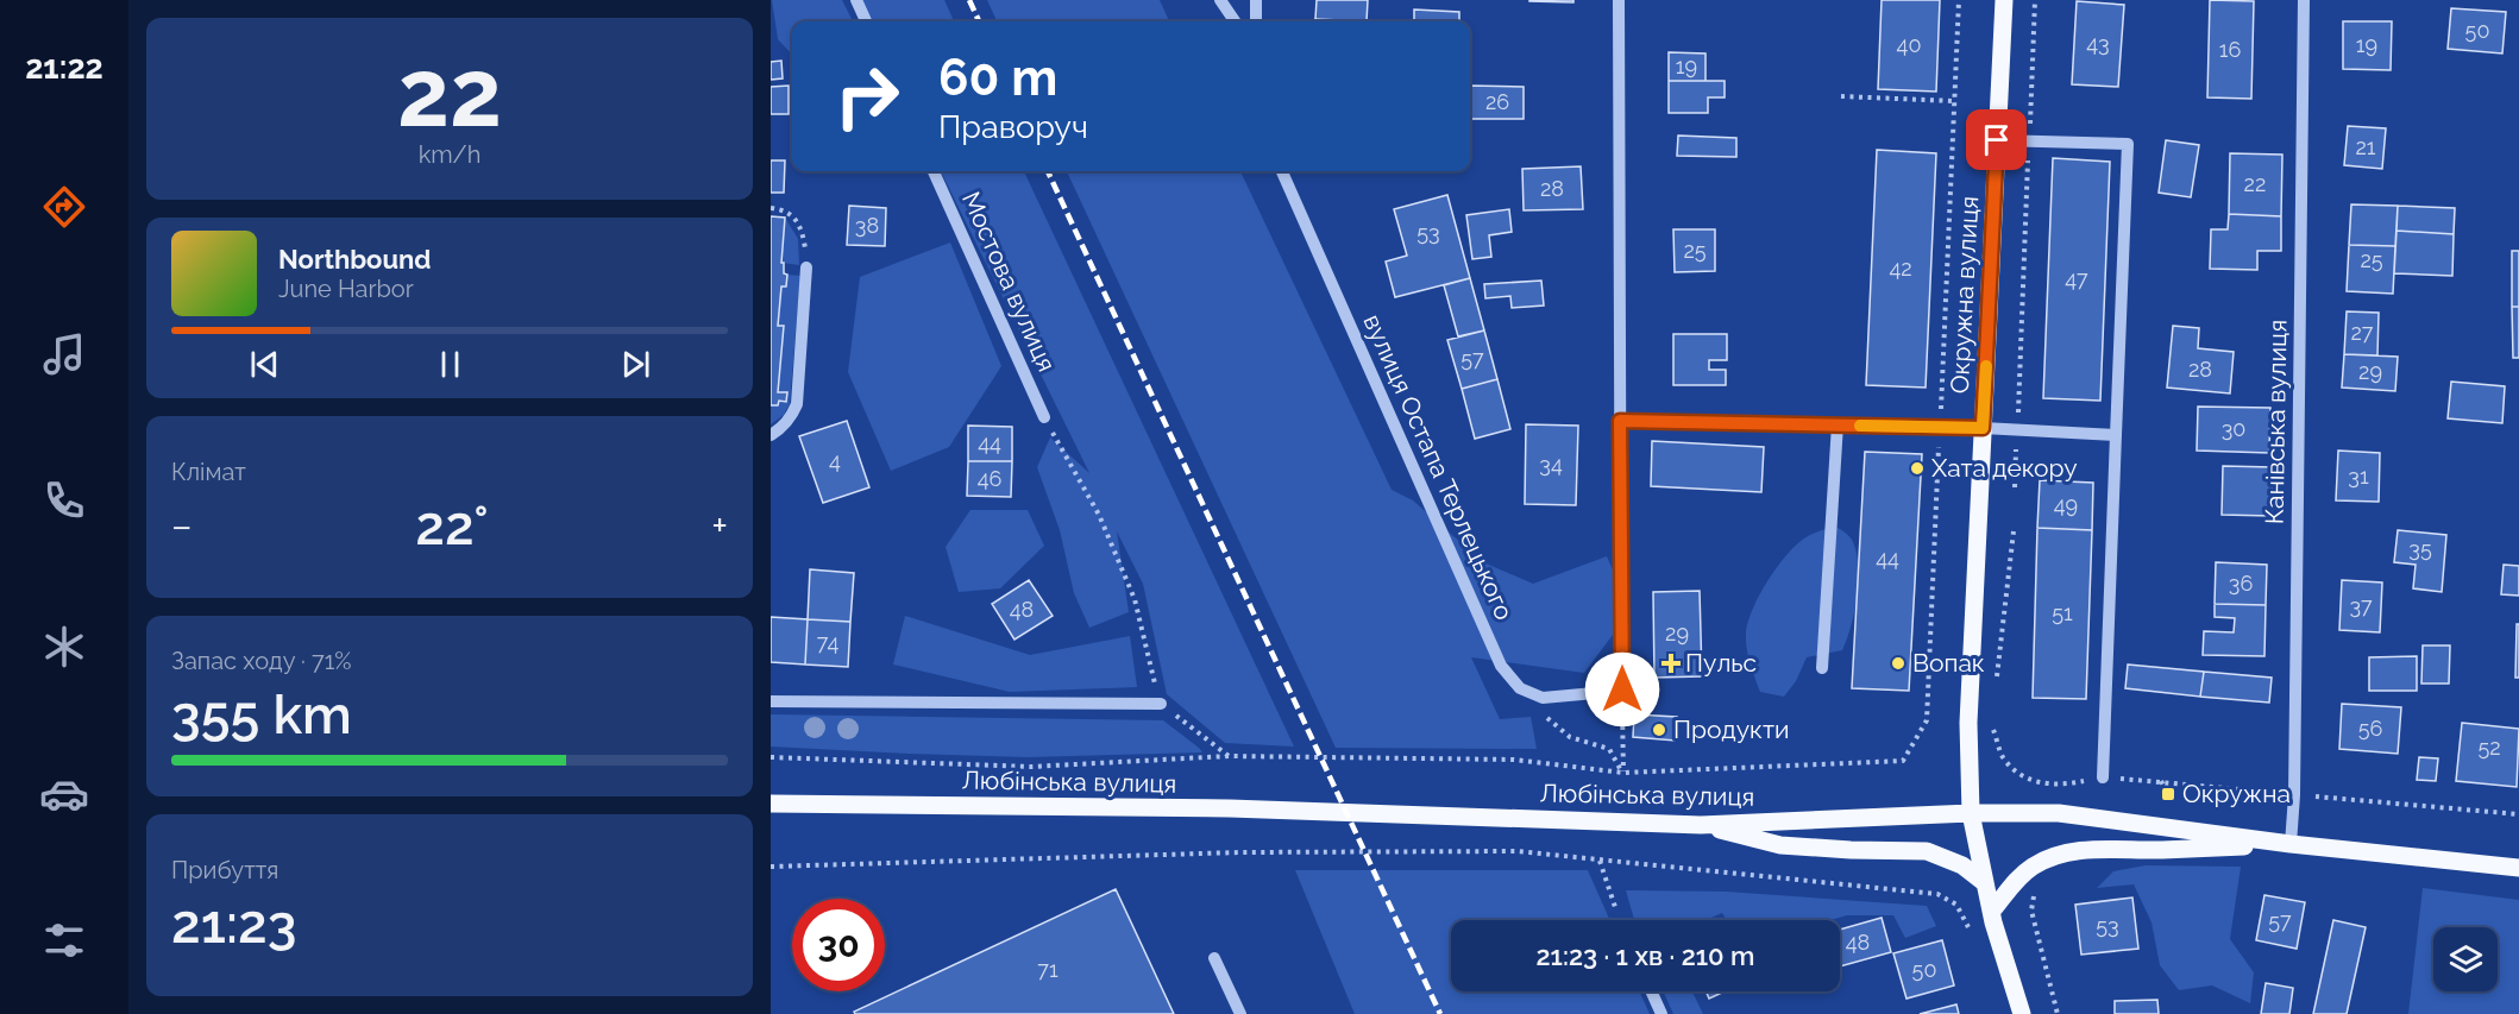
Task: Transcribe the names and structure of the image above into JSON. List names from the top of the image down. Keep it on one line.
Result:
{"streets":{"main road":["Окружна вулиця","Любінська вулиця"],"street":["Мостова вулиця","Канівська вулиця","вулиця Остапа Терлецького"]},"crossings":[["Окружна вулиця","Любінська вулиця"],["Канівська вулиця","Любінська вулиця"]],"places":{"other":["Хата декору","Вопак","Продукти"],"health":["Пульс"],"transit":["Окружна"]},"house_numbers":["50","43","40","19","16","19","26","21","22","28","38","53","25","25","42","47","27","57","28","29","30","44","4","34","31","46","49","35","44","36","37","48","51","29","74","56","52","57","53","48","71","50"],"page":{"tabs":"21:22","tile":[["22","km/h"],"Клімат",["Запас ходу · 71%","355 km"],["Прибуття","21:23"]],"turn":["60 m","Праворуч"],"song":["Northbound","June Harbor"],"heat":["−","22°","+"],"limit":"30","trip":"21:23 · 1 хв · 210 m"}}
